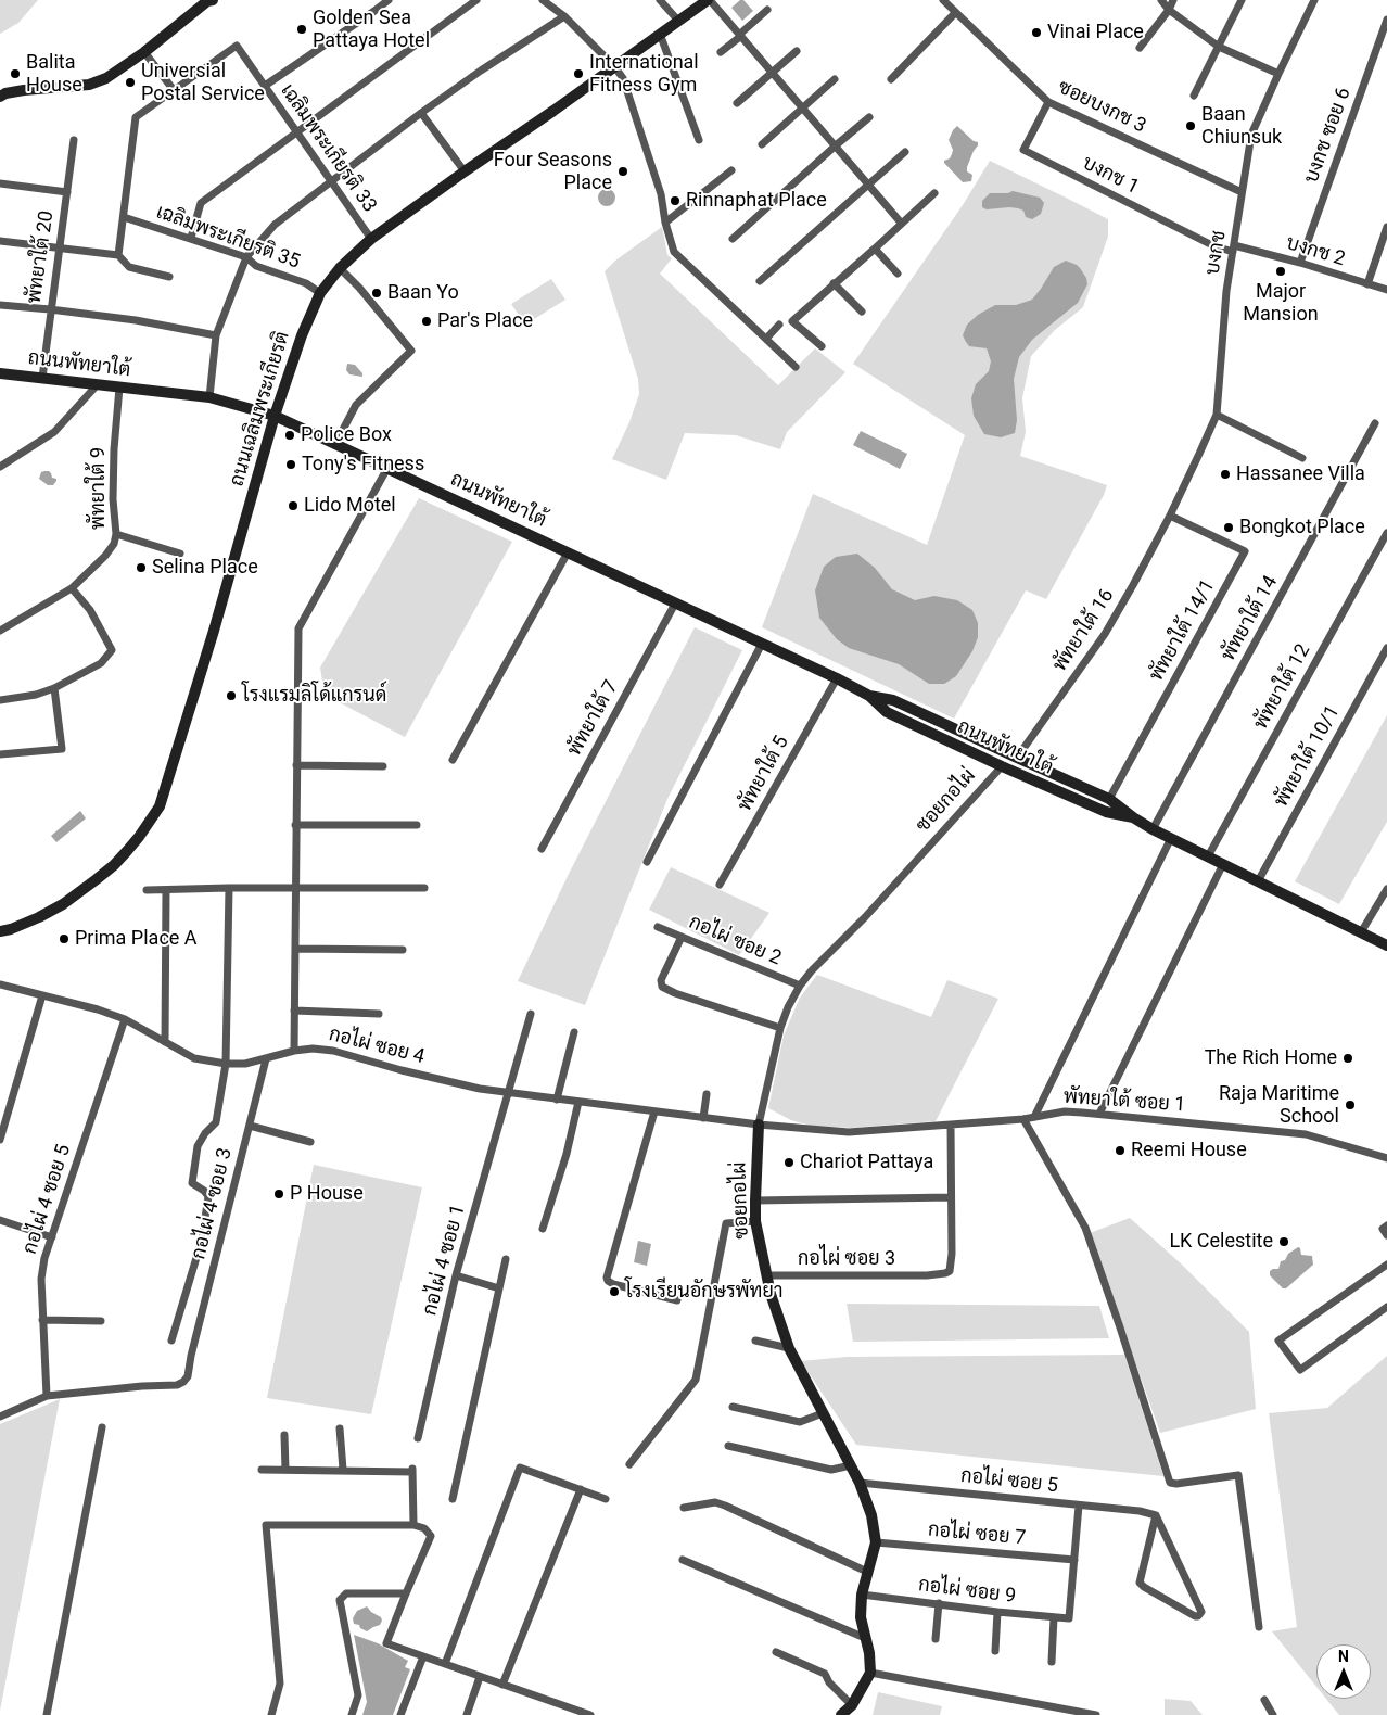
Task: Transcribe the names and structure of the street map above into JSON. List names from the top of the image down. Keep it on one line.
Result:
{"streets":{"main road":["ถนนพัทยาใต้","ถนนเฉลิมพระเกียรติ","ซอยกอไผ่"],"street":["ซอยบงกช 3","บงกช ซอย 6","เฉลิมพระเกียรติ 33","บงกช 1","เฉลิมพระเกียรติ 35","บงกช 2","บงกช","พัทยาใต้ 20","พัทยาใต้ 9","พัทยาใต้ 14","พัทยาใต้ 16","พัทยาใต้ 14/1","พัทยาใต้ 12","พัทยาใต้ 7","พัทยาใต้ 10/1","พัทยาใต้ 5","กอไผ่ ซอย 2","กอไผ่ ซอย 4","พัทยาใต้ ซอย 1","กอไผ่ 4 ซอย 5","กอไผ่ 4 ซอย 3","กอไผ่ ซอย 3","กอไผ่ 4 ซอย 1","กอไผ่ ซอย 5","กอไผ่ ซอย 7","กอไผ่ ซอย 9"]},"crossings":[["ซอยบงกช 3","บงกช 1"],["ซอยบงกช 3","บงกช"],["บงกช ซอย 6","บงกช 2"],["เฉลิมพระเกียรติ 33","ถนนเฉลิมพระเกียรติ"],["บงกช 1","บงกช 2"],["บงกช 1","บงกช"],["เฉลิมพระเกียรติ 35","ถนนเฉลิมพระเกียรติ"],["บงกช 2","บงกช"],["บงกช","พัทยาใต้ 16"],["บงกช","พัทยาใต้ 14/1"],["พัทยาใต้ 20","ถนนพัทยาใต้"],["ถนนพัทยาใต้","ถนนเฉลิมพระเกียรติ"],["ถนนพัทยาใต้","พัทยาใต้ 9"],["ถนนพัทยาใต้","พัทยาใต้ 14"],["ถนนพัทยาใต้","พัทยาใต้ 16"],["ถนนพัทยาใต้","พัทยาใต้ 14/1"],["ถนนพัทยาใต้","พัทยาใต้ 12"],["ถนนพัทยาใต้","พัทยาใต้ 7"],["ถนนพัทยาใต้","พัทยาใต้ 10/1"],["ถนนพัทยาใต้","พัทยาใต้ 5"],["ถนนพัทยาใต้","ซอยกอไผ่"],["พัทยาใต้ 16","พัทยาใต้ 14/1"],["ซอยกอไผ่","กอไผ่ ซอย 2"],["ซอยกอไผ่","กอไผ่ ซอย 4"],["ซอยกอไผ่","พัทยาใต้ ซอย 1"],["ซอยกอไผ่","กอไผ่ ซอย 3"],["ซอยกอไผ่","กอไผ่ ซอย 5"],["ซอยกอไผ่","กอไผ่ ซอย 7"],["ซอยกอไผ่","กอไผ่ ซอย 9"],["กอไผ่ ซอย 4","พัทยาใต้ ซอย 1"],["กอไผ่ ซอย 4","กอไผ่ 4 ซอย 5"],["กอไผ่ ซอย 4","กอไผ่ 4 ซอย 3"],["กอไผ่ ซอย 4","กอไผ่ 4 ซอย 1"],["กอไผ่ 4 ซอย 5","กอไผ่ 4 ซอย 3"],["กอไผ่ ซอย 7","กอไผ่ ซอย 9"]],"places":["Golden Sea Pattaya Hotel","Vinai Place","Balita House","International Fitness Gym","Universial Postal Service","Baan Chiunsuk","Four Seasons Place","Rinnaphat Place","Major Mansion","Baan Yo","Par's Place","Police Box","Tony's Fitness","Hassanee Villa","Lido Motel","Bongkot Place","Selina Place","โรงแรมลิโด้แกรนด์","Prima Place A","The Rich Home","Raja Maritime School","Reemi House","Chariot Pattaya","P House","LK Celestite","โรงเรียนอักษรพัทยา"],"north":"top"}
